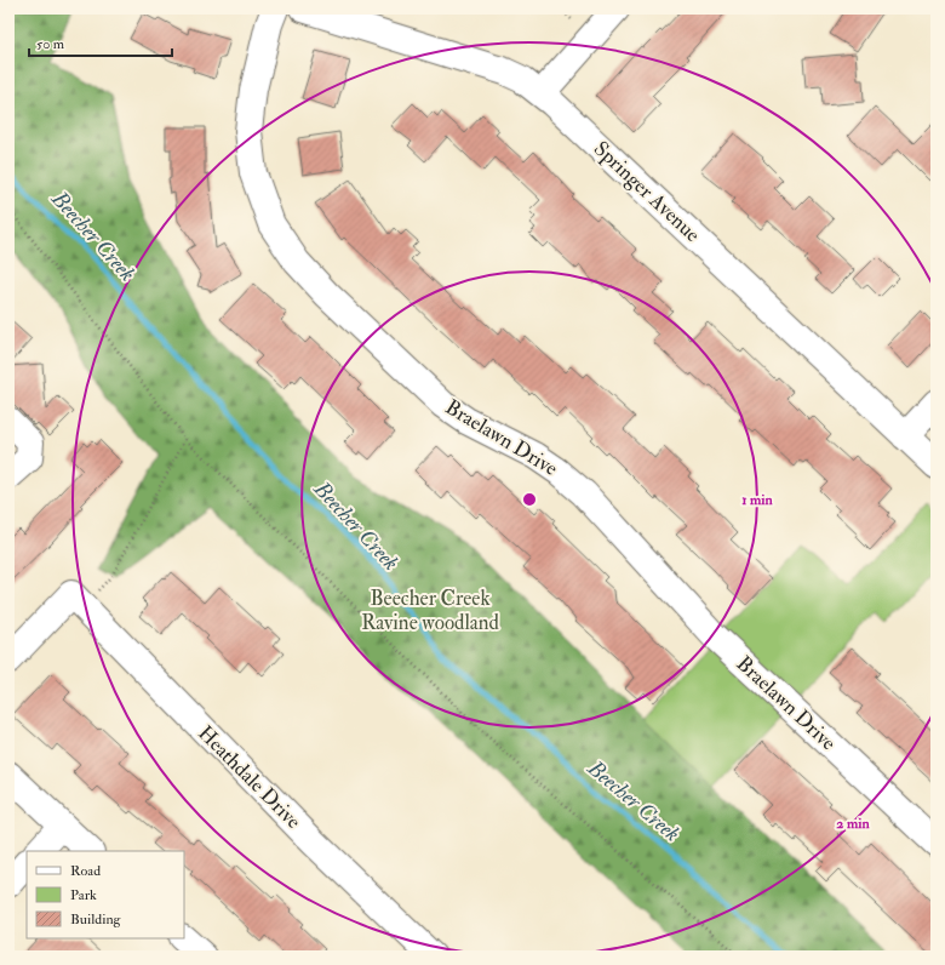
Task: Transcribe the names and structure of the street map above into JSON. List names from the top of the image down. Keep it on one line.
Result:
{"streets":{"street":["Springer Avenue","Braelawn Drive","Heathdale Drive"]},"water":["Beecher Creek"],"parks":["Beecher Creek Ravine woodland"],"legend":["Road","Park","Building"],"scale_bar":"50 m","rings":["1 min","2 min"]}
